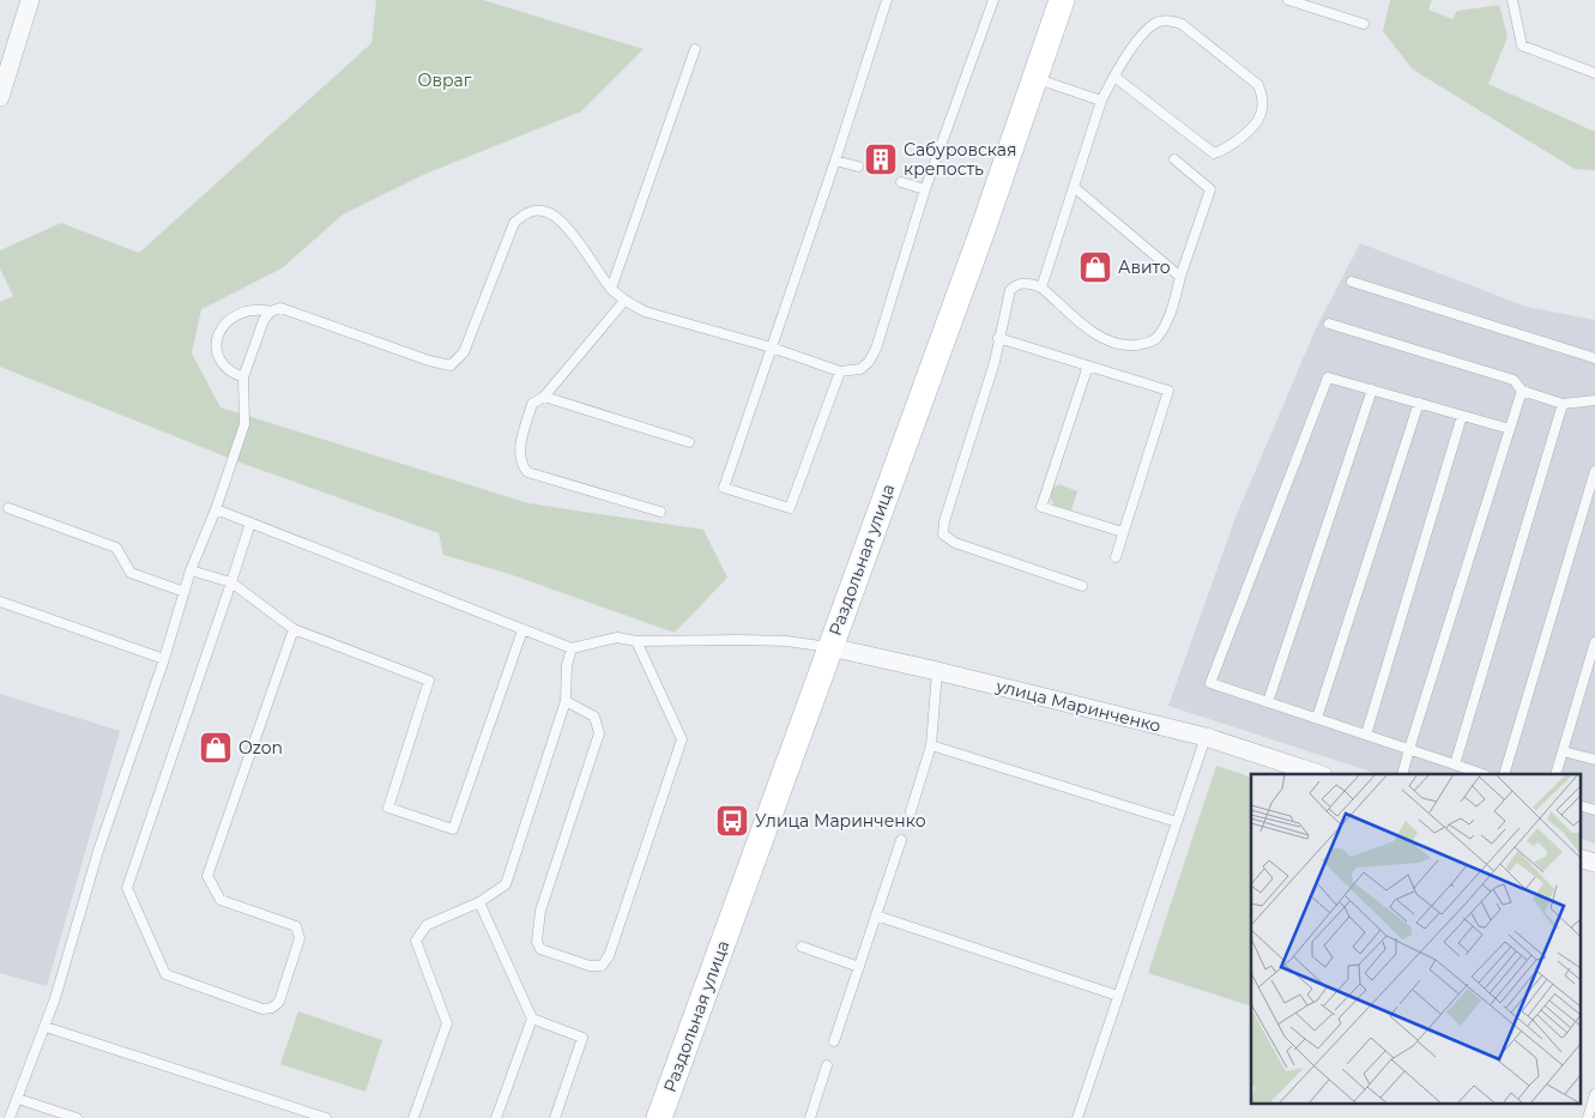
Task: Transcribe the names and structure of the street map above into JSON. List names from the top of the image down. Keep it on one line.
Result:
{"streets":{"main road":["Раздольная улица"],"street":["улица Маринченко"]},"crossings":[["Раздольная улица","улица Маринченко"]],"parks":["Овраг"],"places":{"building":["Сабуровская крепость"],"shop":["Авито","Ozon"],"bus stop":["Улица Маринченко"]}}
